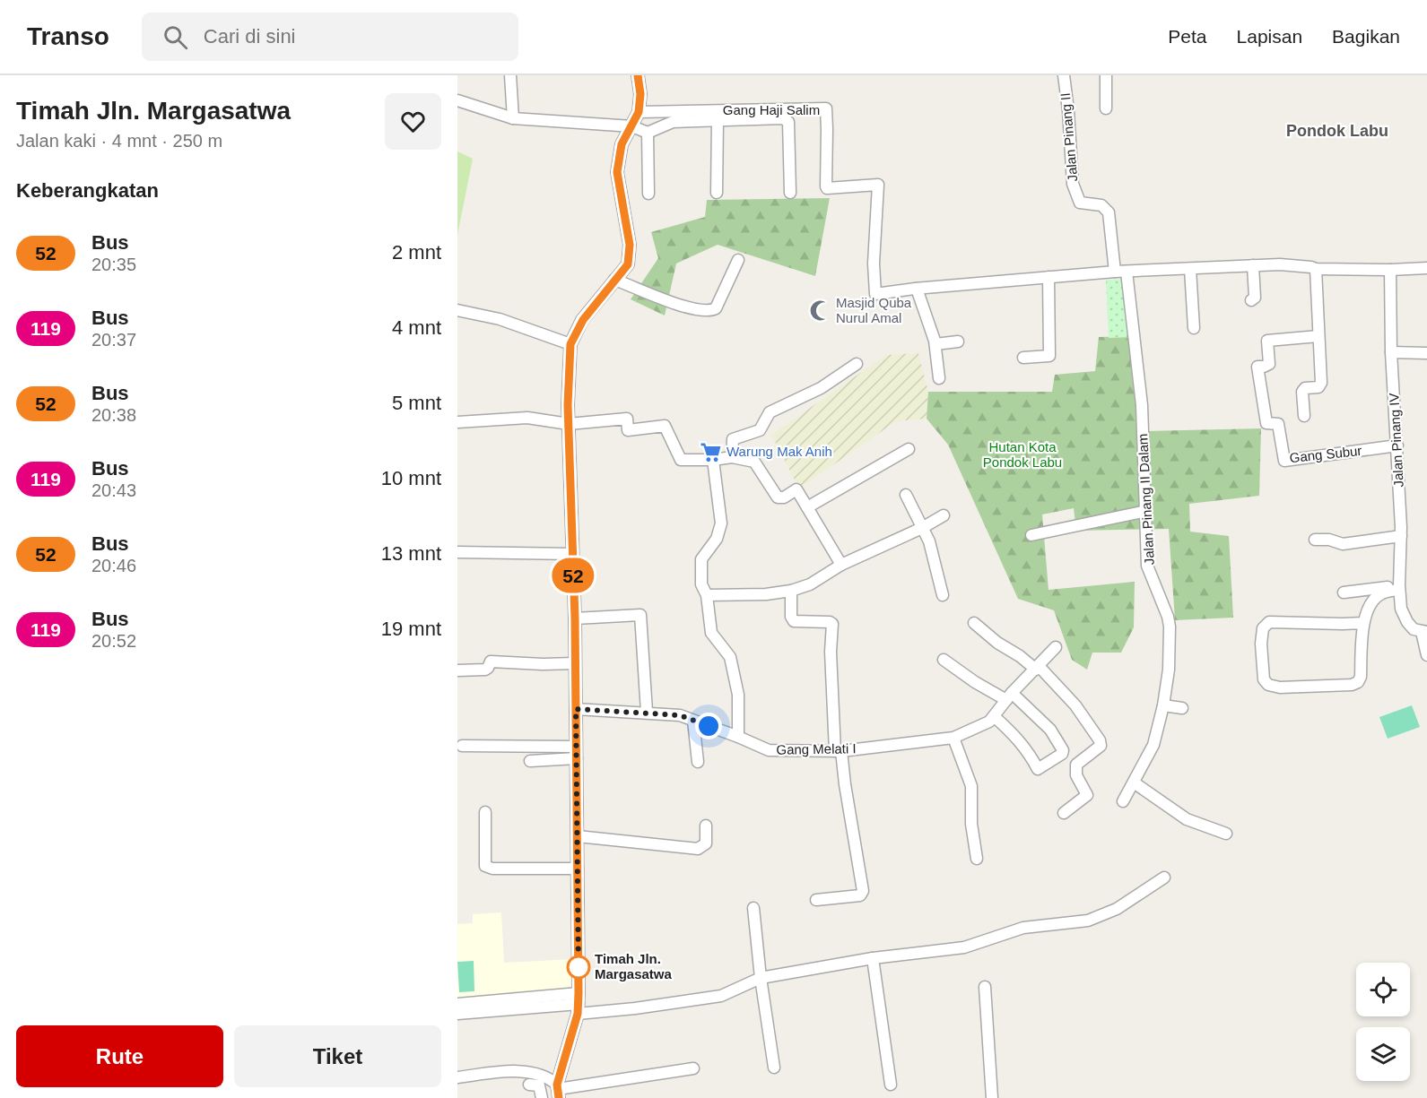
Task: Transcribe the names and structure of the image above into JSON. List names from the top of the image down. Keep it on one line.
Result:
{"streets":{"street":["Gang Haji Salim","Jalan Pinang II","Jalan Pinang IV","Gang Subur","Jalan Pinang II Dalam","Gang Melati I"]},"crossings":[["Jalan Pinang II","Jalan Pinang II Dalam"],["Jalan Pinang IV","Gang Subur"]],"districts":["Pondok Labu"],"parks":["Hutan Kota Pondok Labu"],"places":{"mosque":["Masjid Quba Nurul Amal"],"supermarket":["Warung Mak Anih"],"other":["Timah Jln. Margasatwa"]},"lines":["bus line 52"],"page":{"header":"Transo","search":"Cari di sini","nav":["Peta","Lapisan","Bagikan"],"heading":[["Timah Jln. Margasatwa","Jalan kaki · 4 mnt · 250 m"],"Keberangkatan"],"on_map":"52","list":[{"mark":"52","name":"Bus","note":"20:35","value":"2 mnt"},{"mark":"119","name":"Bus","note":"20:37","value":"4 mnt"},{"mark":"52","name":"Bus","note":"20:38","value":"5 mnt"},{"mark":"119","name":"Bus","note":"20:43","value":"10 mnt"},{"mark":"52","name":"Bus","note":"20:46","value":"13 mnt"},{"mark":"119","name":"Bus","note":"20:52","value":"19 mnt"}],"buttons":["Rute","Tiket"]}}
